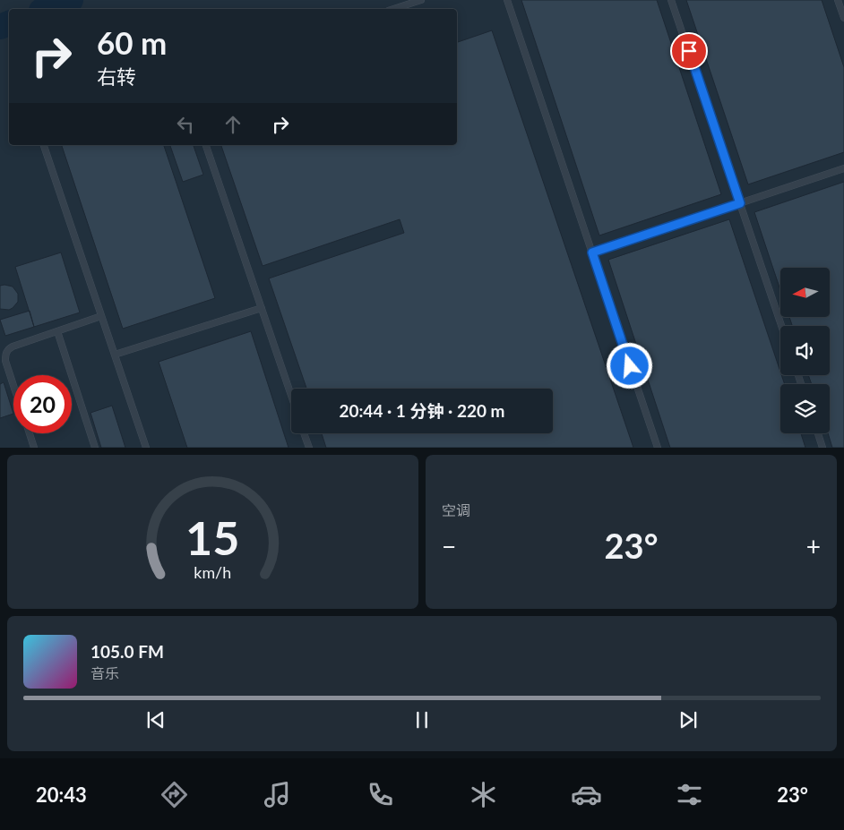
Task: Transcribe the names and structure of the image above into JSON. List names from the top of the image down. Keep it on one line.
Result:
{"north":"left","page":{"turn":["60 m","右转"],"limit":"20","trip":"20:44 · 1 分钟 · 220 m","tile":"空调","heat":["−","23°","+"],"song":["105.0 FM","音乐"],"tabs":["20:43","23°"],"gauge":["15","km/h"]}}
